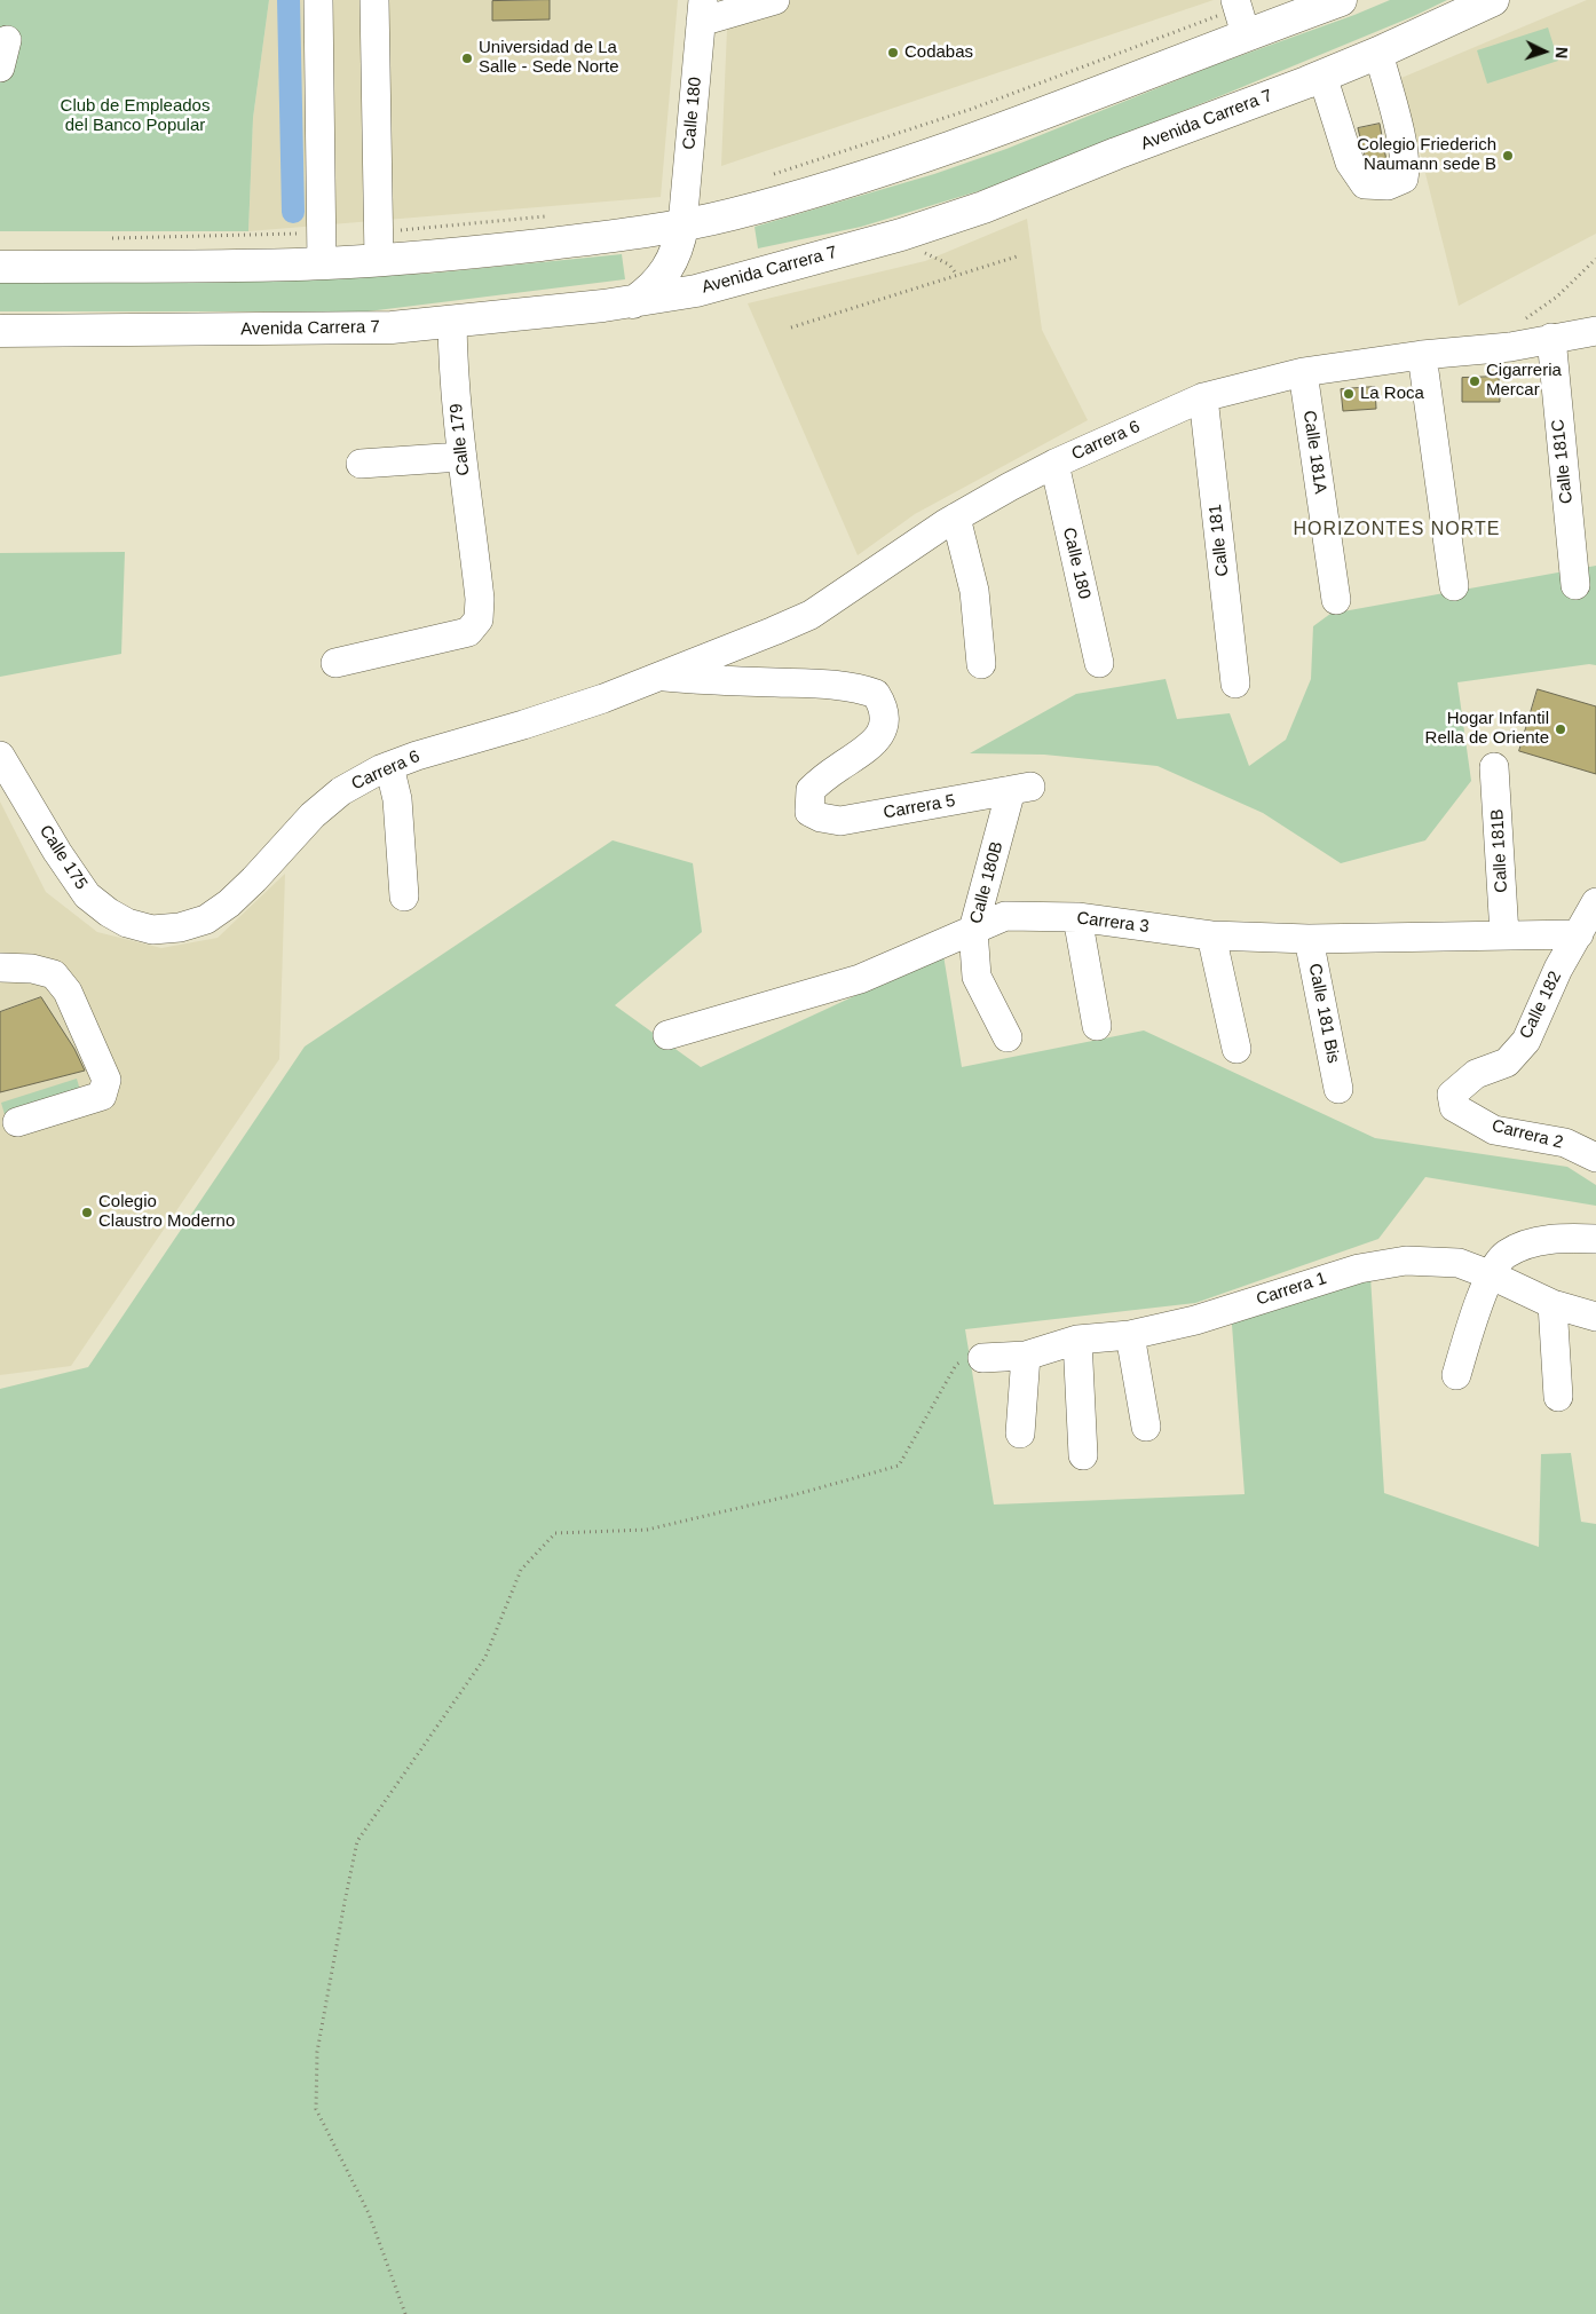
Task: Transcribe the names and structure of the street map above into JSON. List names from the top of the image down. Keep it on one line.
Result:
{"streets":{"main road":["Avenida Carrera 7"],"street":["Calle 180","Calle 179","Carrera 6","Calle 181A","Calle 181C","Calle 181","Carrera 5","Calle 181B","Calle 175","Calle 180B","Carrera 3","Calle 182","Calle 181 Bis","Carrera 2","Carrera 1"]},"crossings":[["Calle 180","Carrera 6"],["Avenida Carrera 7","Calle 179"],["Carrera 6","Calle 181A"],["Carrera 6","Calle 181C"],["Carrera 6","Calle 181"],["Carrera 6","Carrera 5"],["Carrera 6","Calle 175"],["Carrera 5","Calle 180B"],["Calle 181B","Carrera 3"],["Calle 180B","Carrera 3"],["Carrera 3","Calle 182"],["Carrera 3","Calle 181 Bis"],["Calle 182","Carrera 2"]],"districts":["HORIZONTES NORTE"],"parks":["Club de Empleados del Banco Popular"],"places":["Codabas","Universidad de La Salle - Sede Norte","Colegio Friederich Naumann sede B","Cigarreria Mercar","La Roca","Hogar Infantil Rella de Oriente","Colegio Claustro Moderno"],"north":"right"}
